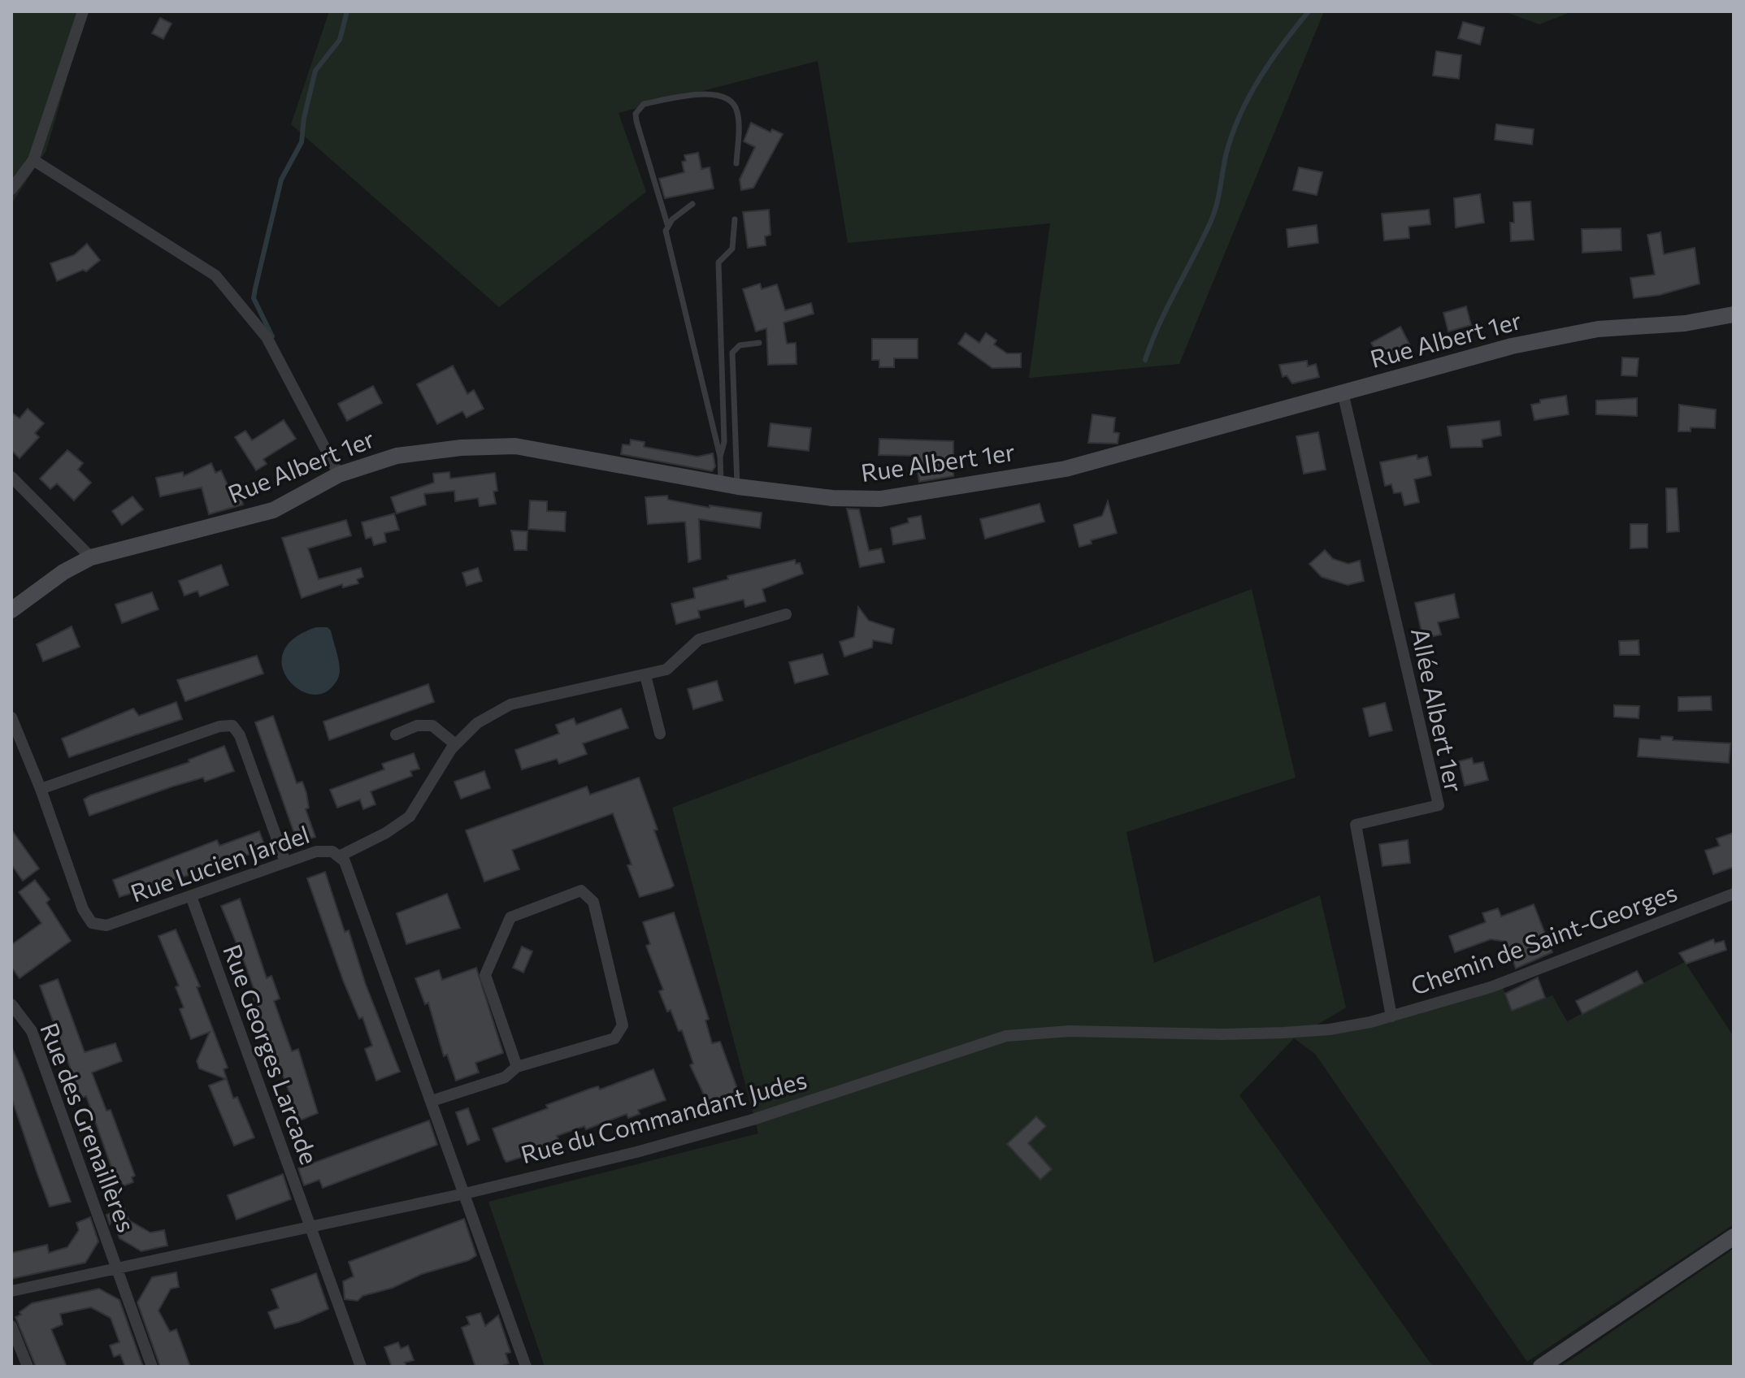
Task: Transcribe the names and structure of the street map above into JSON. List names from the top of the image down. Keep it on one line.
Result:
{"streets":{"street":["Rue Albert 1er","Allée Albert 1er","Rue Lucien Jardel","Chemin de Saint-Georges","Rue Georges Larcade","Rue du Commandant Judes","Rue des Grenaillères"]},"crossings":[["Rue Albert 1er","Allée Albert 1er"],["Allée Albert 1er","Chemin de Saint-Georges"],["Rue Lucien Jardel","Rue Georges Larcade"],["Rue Lucien Jardel","Rue du Commandant Judes"],["Chemin de Saint-Georges","Rue du Commandant Judes"],["Rue Georges Larcade","Rue du Commandant Judes"],["Rue du Commandant Judes","Rue des Grenaillères"]]}
